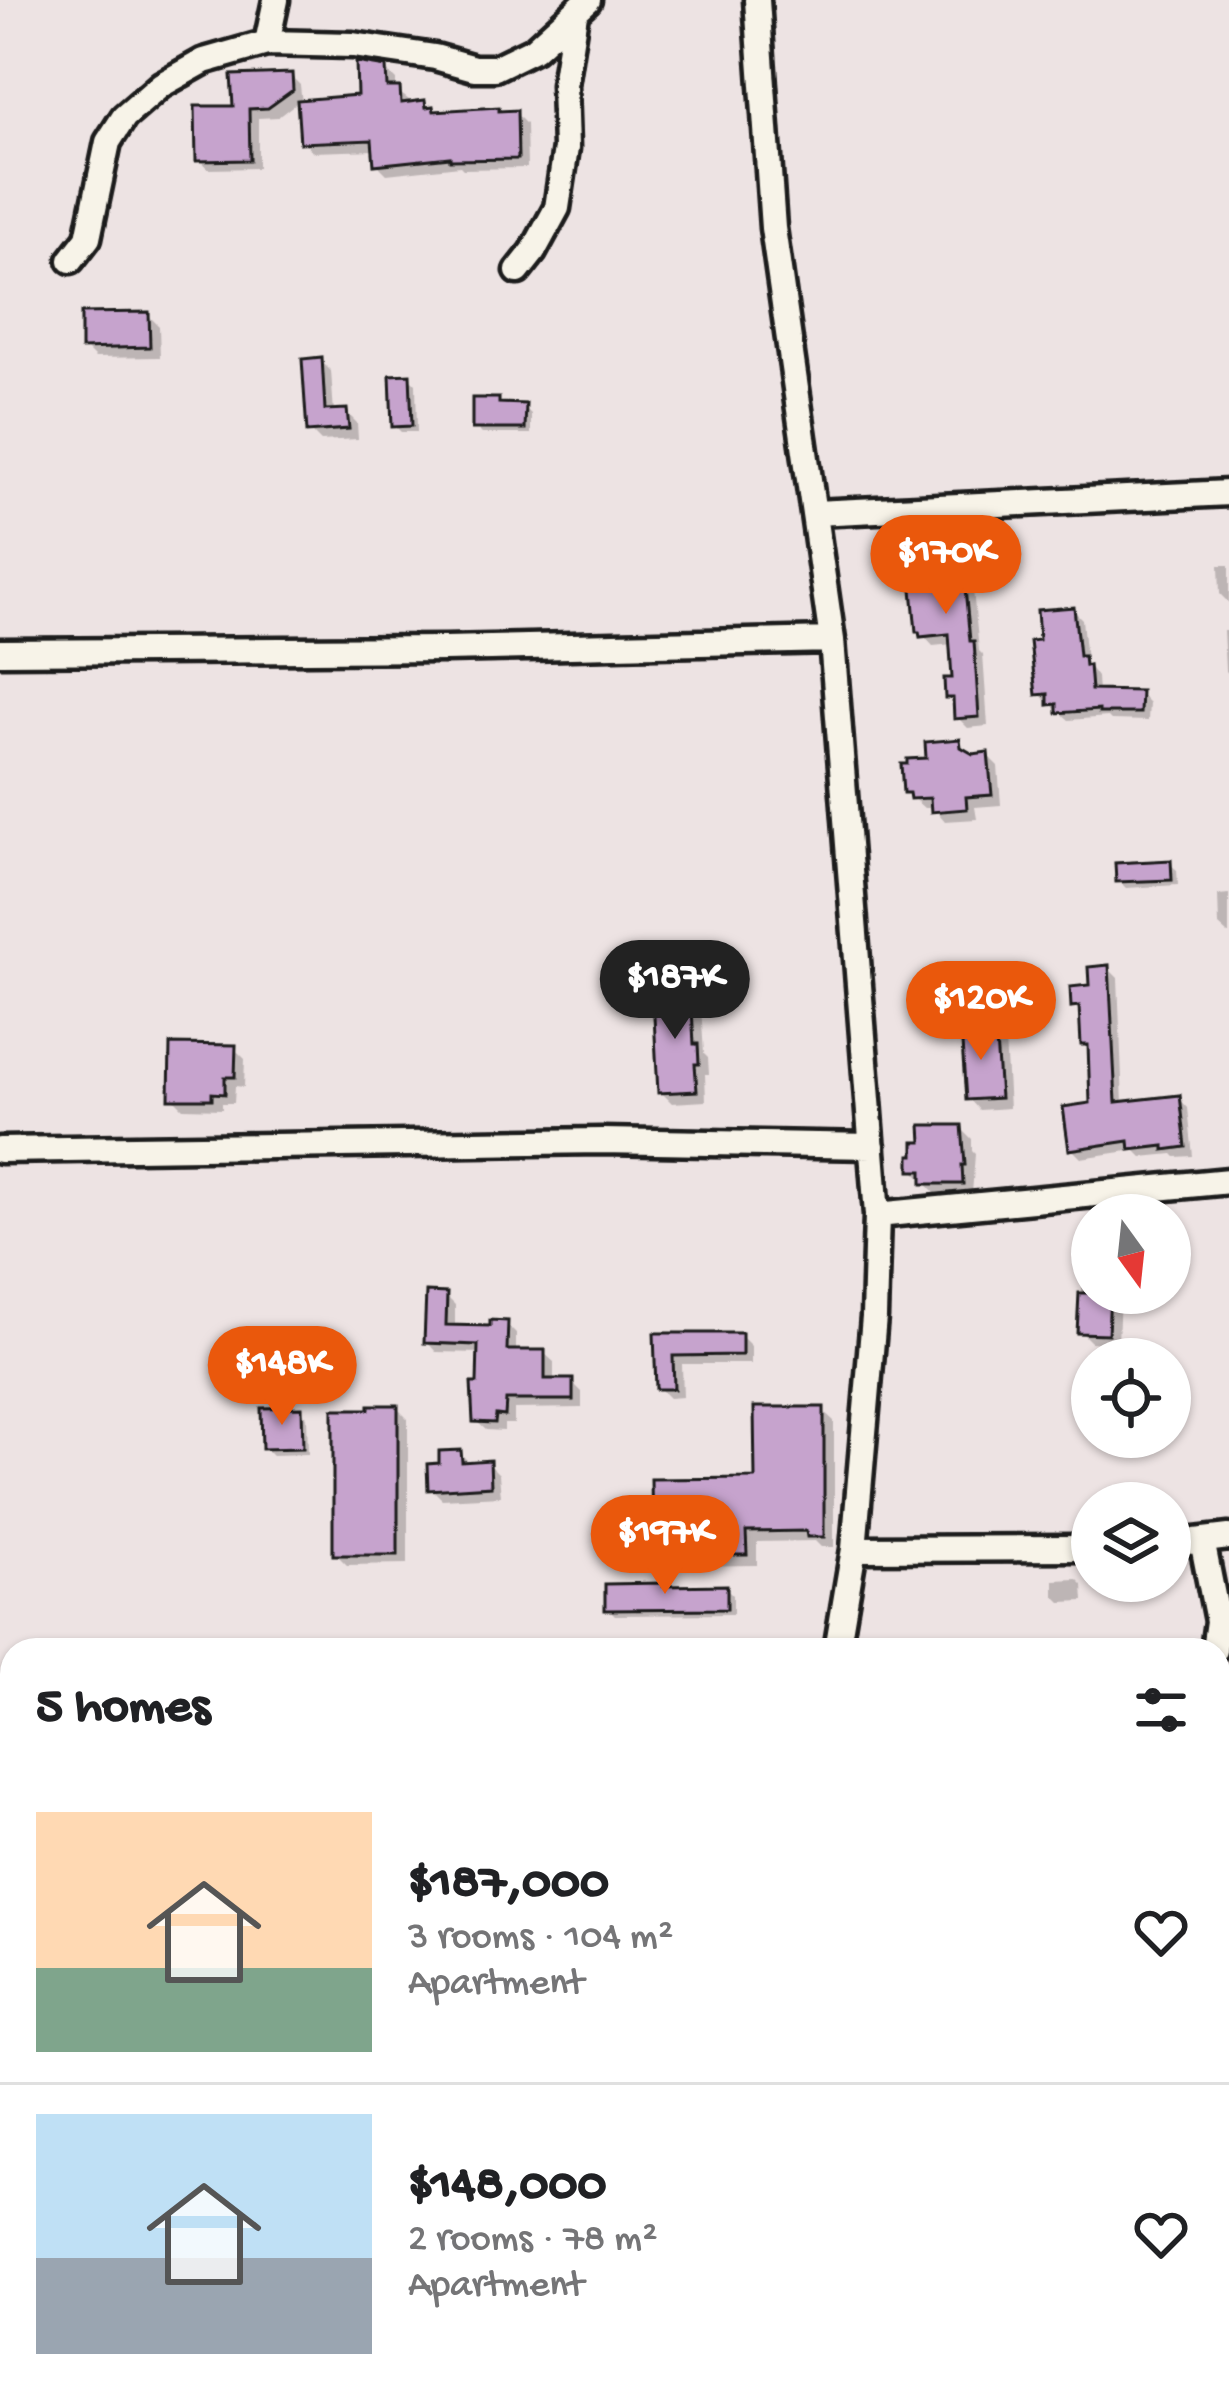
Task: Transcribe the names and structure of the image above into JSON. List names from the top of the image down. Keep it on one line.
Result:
{"north":"bottom","page":{"price":["$170K","$187K","$120K","$148K","$197K"],"heading":"5 homes","list":[{"name":"$187,000","note":"3 rooms · 104 m² · Apartment"},{"name":"$148,000","note":"2 rooms · 78 m² · Apartment"}]}}
